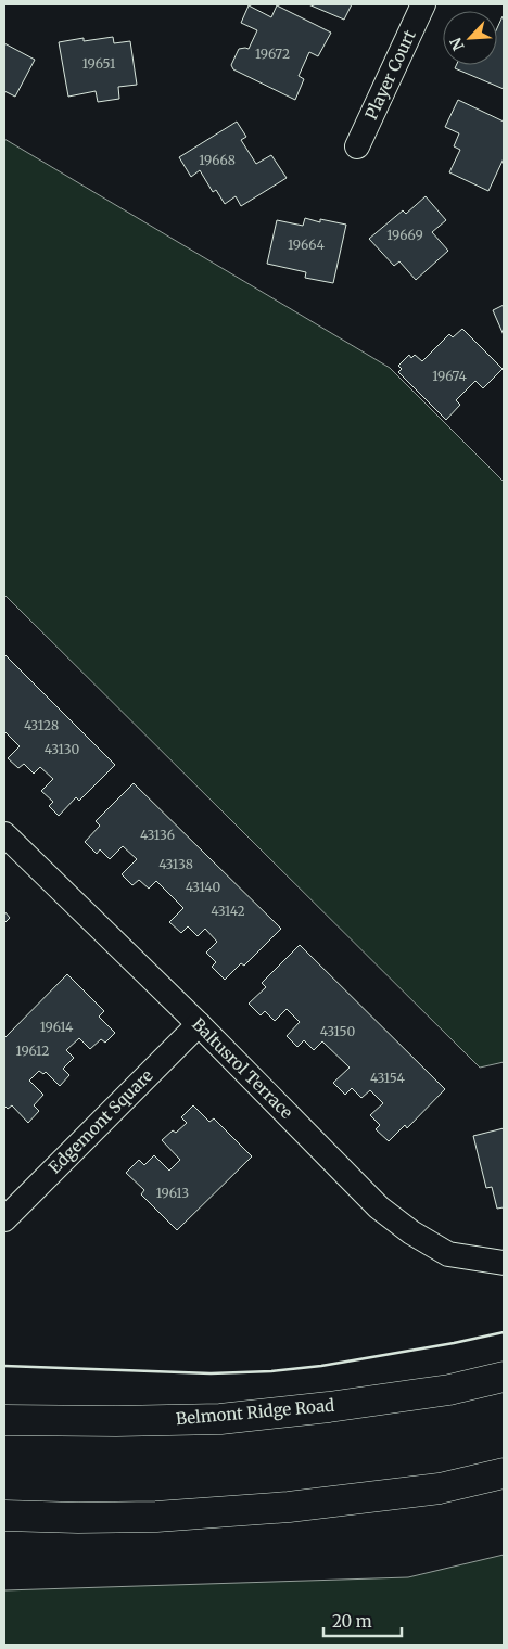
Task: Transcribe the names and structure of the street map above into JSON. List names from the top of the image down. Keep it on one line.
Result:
{"streets":{"main road":["Belmont Ridge Road"],"street":["Player Court","Baltusrol Terrace","Edgemont Square"]},"crossings":[["Baltusrol Terrace","Edgemont Square"]],"house_numbers":["19672","19651","19668","19669","19664","19674","43128","43130","43136","43138","43140","43142","19614","43150","19612","43154","19613"],"scale_bar":"20 m","north":"bottom left"}
